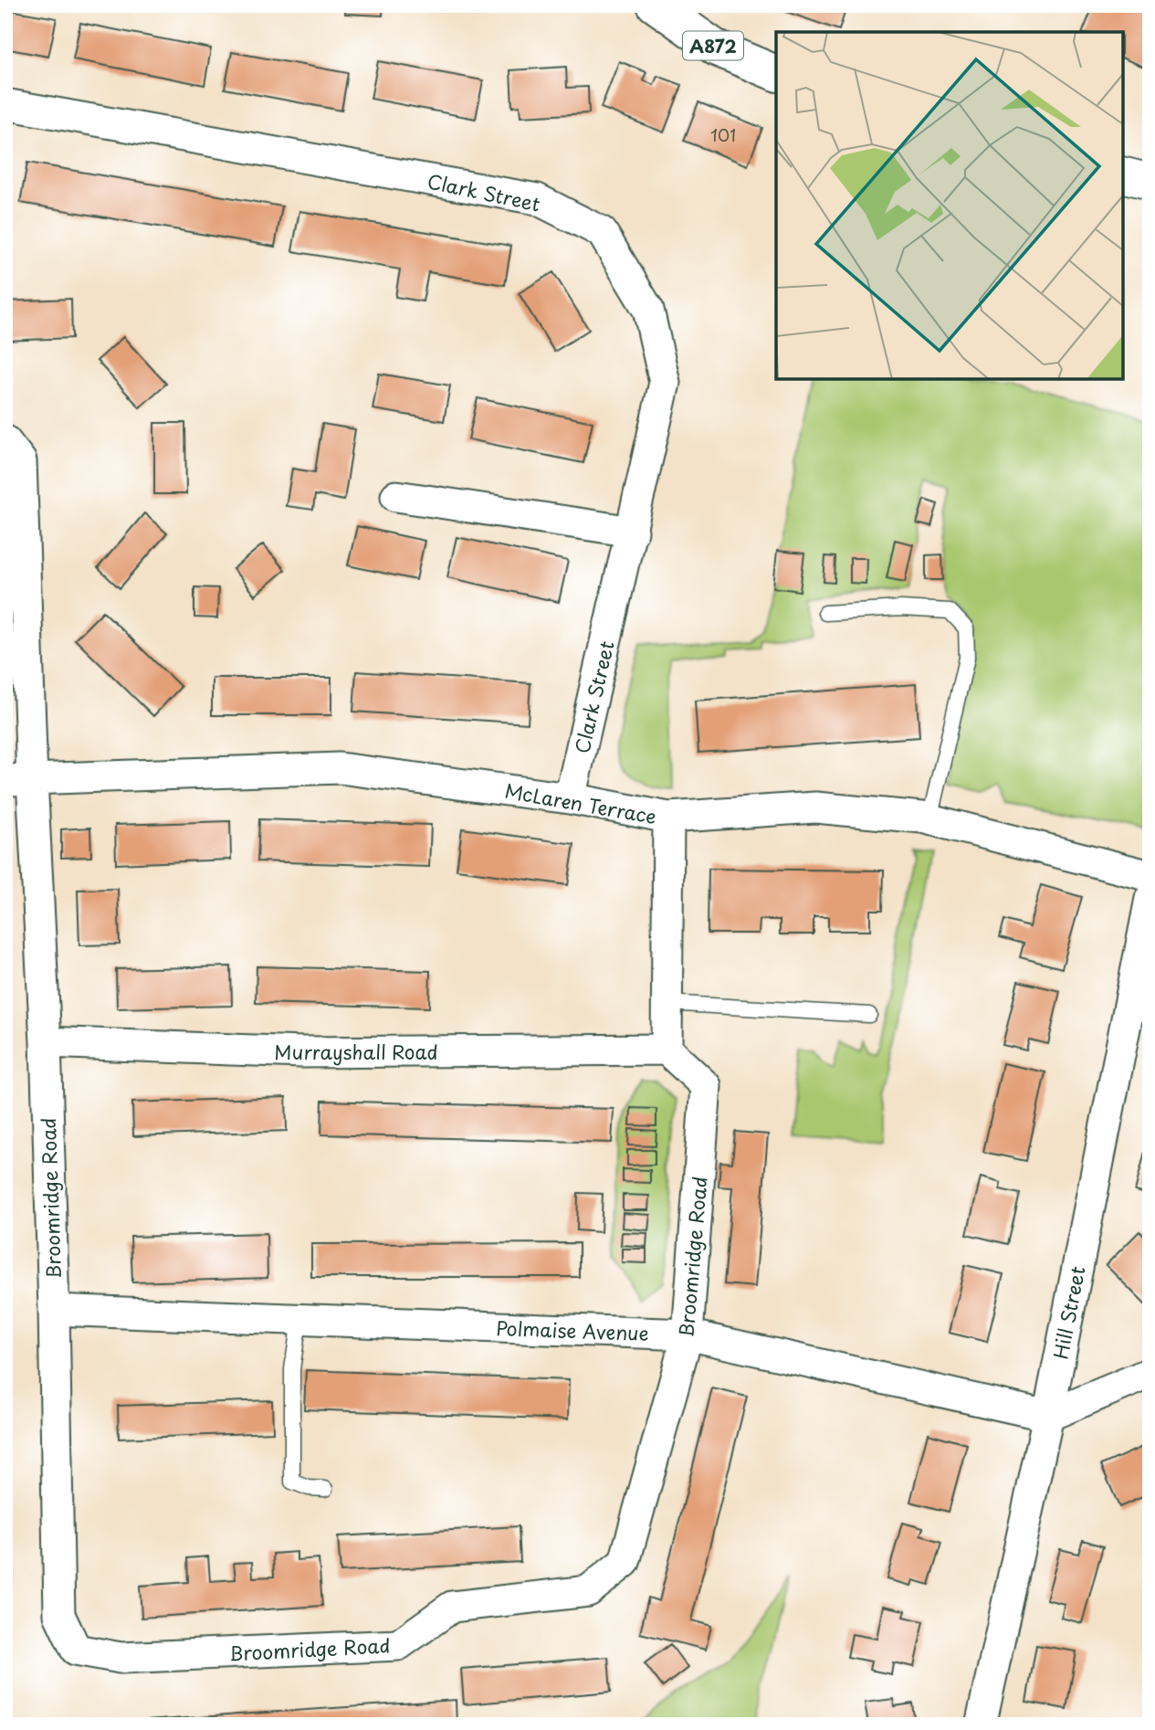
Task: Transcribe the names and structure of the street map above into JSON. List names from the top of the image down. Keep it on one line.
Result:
{"streets":{"main road":["A872"],"street":["Clark Street","McLaren Terrace","Murrayshall Road","Broomridge Road","Hill Street","Polmaise Avenue"]},"crossings":[["Clark Street","McLaren Terrace"],["McLaren Terrace","Broomridge Road"],["Murrayshall Road","Broomridge Road"],["Broomridge Road","Polmaise Avenue"],["Hill Street","Polmaise Avenue"]],"house_numbers":["101"]}
